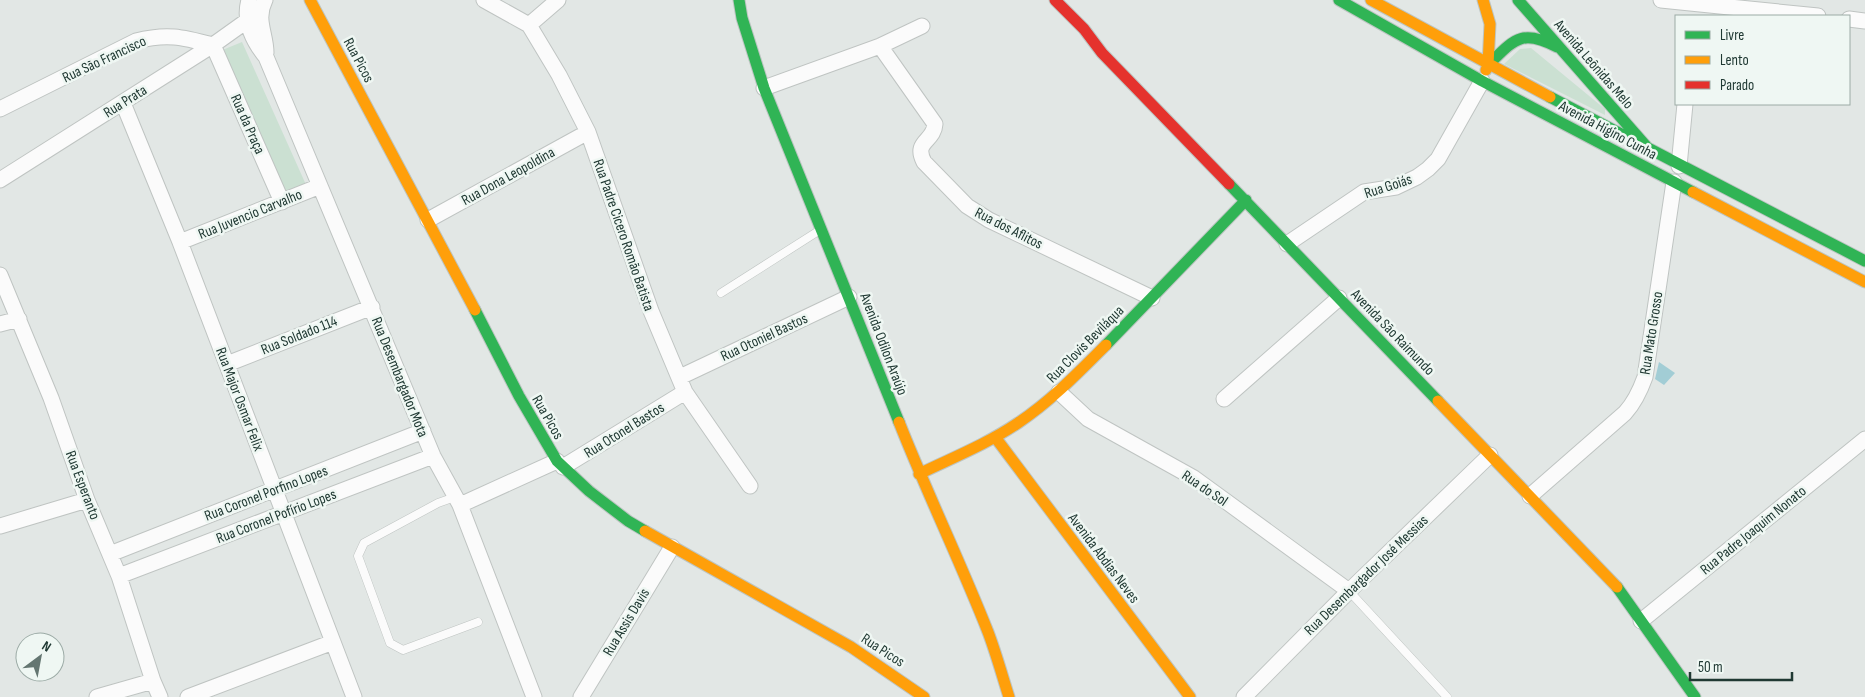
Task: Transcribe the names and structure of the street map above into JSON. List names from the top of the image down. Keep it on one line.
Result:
{"streets":{"main road":["Rua Picos","Avenida Leônidas Melo","Avenida Higino Cunha","Avenida São Raimundo","Avenida Odilon Araújo","Rua Clovis Beviláqua","Avenida Abdias Neves"],"street":["Rua São Francisco","Rua Prata","Rua da Praça","Rua Dona Leopoldina","Rua Goiás","Rua Juvencio Carvalho","Rua dos Aflitos","Rua Padre Cicero Romão Batista","Rua Mato Grosso","Rua Soldado 114","Rua Otoniel Bastos","Rua Desembargador Mota","Rua Major Osmar Felix","Rua Otonel Bastos","Rua Esperanto","Rua do Sol","Rua Coronel Porfino Lopes","Rua Coronel Pofírio Lopes","Rua Padre Joaquim Nonato","Rua Desembargador José Messias","Rua Assis Davis"]},"crossings":[["Rua São Francisco","Rua Prata"],["Rua São Francisco","Rua da Praça"],["Rua Picos","Rua Dona Leopoldina"],["Rua Picos","Rua Otonel Bastos"],["Rua Picos","Rua Assis Davis"],["Avenida Leônidas Melo","Avenida Higino Cunha"],["Rua Prata","Rua da Praça"],["Rua Prata","Rua Desembargador Mota"],["Rua Prata","Rua Major Osmar Felix"],["Rua da Praça","Rua Juvencio Carvalho"],["Avenida Higino Cunha","Rua Goiás"],["Avenida Higino Cunha","Rua Mato Grosso"],["Rua Dona Leopoldina","Rua Padre Cicero Romão Batista"],["Rua Goiás","Avenida São Raimundo"],["Rua Juvencio Carvalho","Rua Desembargador Mota"],["Rua Juvencio Carvalho","Rua Major Osmar Felix"],["Rua dos Aflitos","Rua Clovis Beviláqua"],["Rua Padre Cicero Romão Batista","Rua Otoniel Bastos"],["Rua Padre Cicero Romão Batista","Rua Otonel Bastos"],["Avenida São Raimundo","Rua Mato Grosso"],["Avenida São Raimundo","Rua Clovis Beviláqua"],["Avenida São Raimundo","Rua Padre Joaquim Nonato"],["Avenida São Raimundo","Rua Desembargador José Messias"],["Rua Soldado 114","Rua Desembargador Mota"],["Rua Soldado 114","Rua Major Osmar Felix"],["Rua Otoniel Bastos","Avenida Odilon Araújo"],["Avenida Odilon Araújo","Rua Clovis Beviláqua"],["Rua Clovis Beviláqua","Rua do Sol"],["Rua Clovis Beviláqua","Avenida Abdias Neves"],["Rua Desembargador Mota","Rua Otonel Bastos"],["Rua Desembargador Mota","Rua Coronel Porfino Lopes"],["Rua Desembargador Mota","Rua Coronel Pofírio Lopes"],["Rua Major Osmar Felix","Rua Coronel Porfino Lopes"],["Rua Major Osmar Felix","Rua Coronel Pofírio Lopes"],["Rua Esperanto","Rua Coronel Porfino Lopes"],["Rua Esperanto","Rua Coronel Pofírio Lopes"],["Rua do Sol","Rua Desembargador José Messias"]],"legend":["Livre","Lento","Parado"],"scale_bar":"50 m","north":"top right"}
